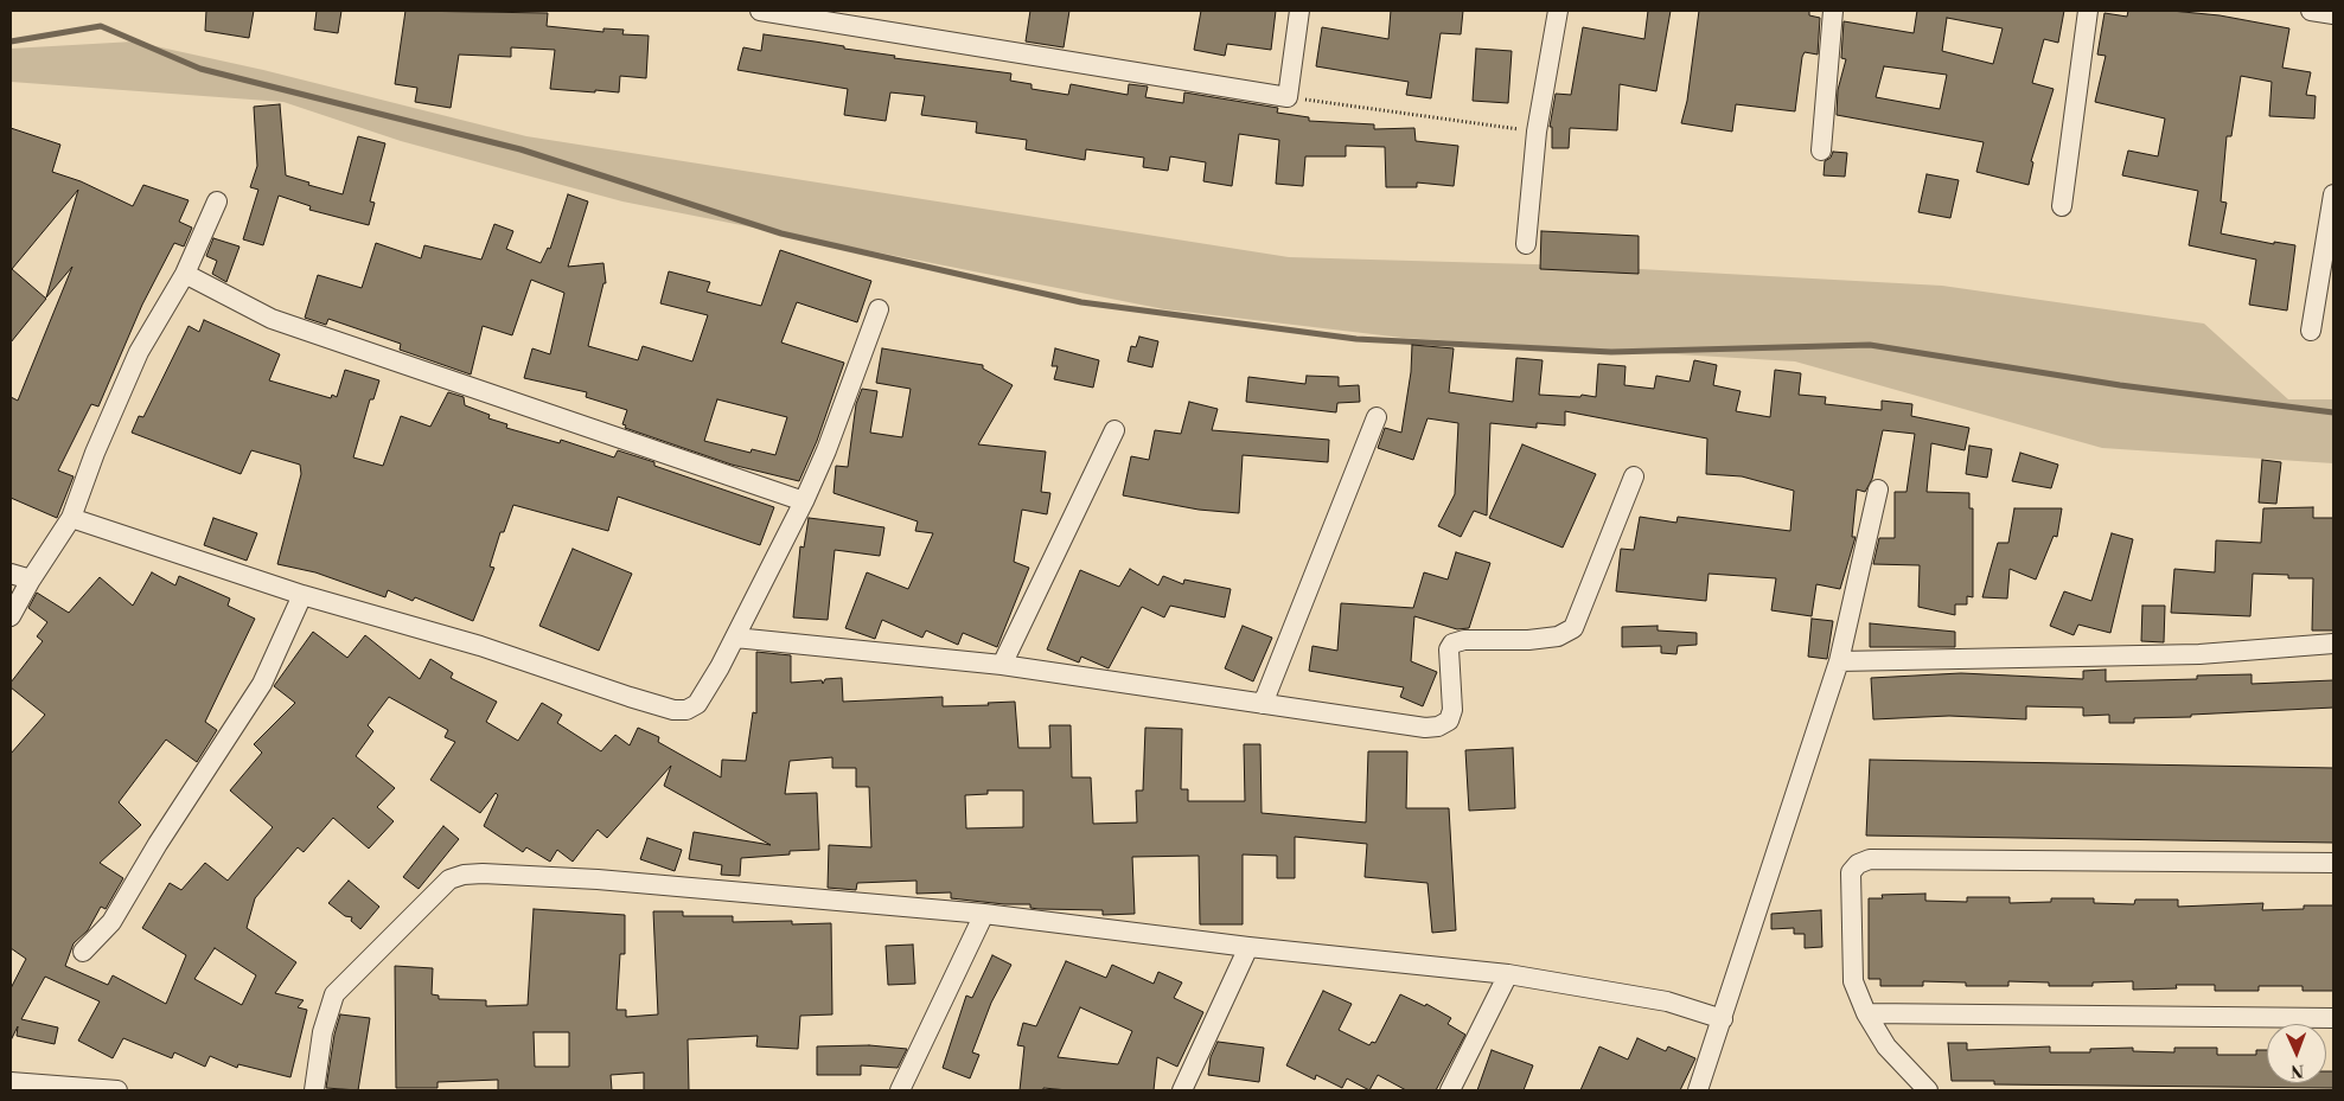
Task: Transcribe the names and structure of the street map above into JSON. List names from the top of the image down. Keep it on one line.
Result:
{"north":"bottom"}
